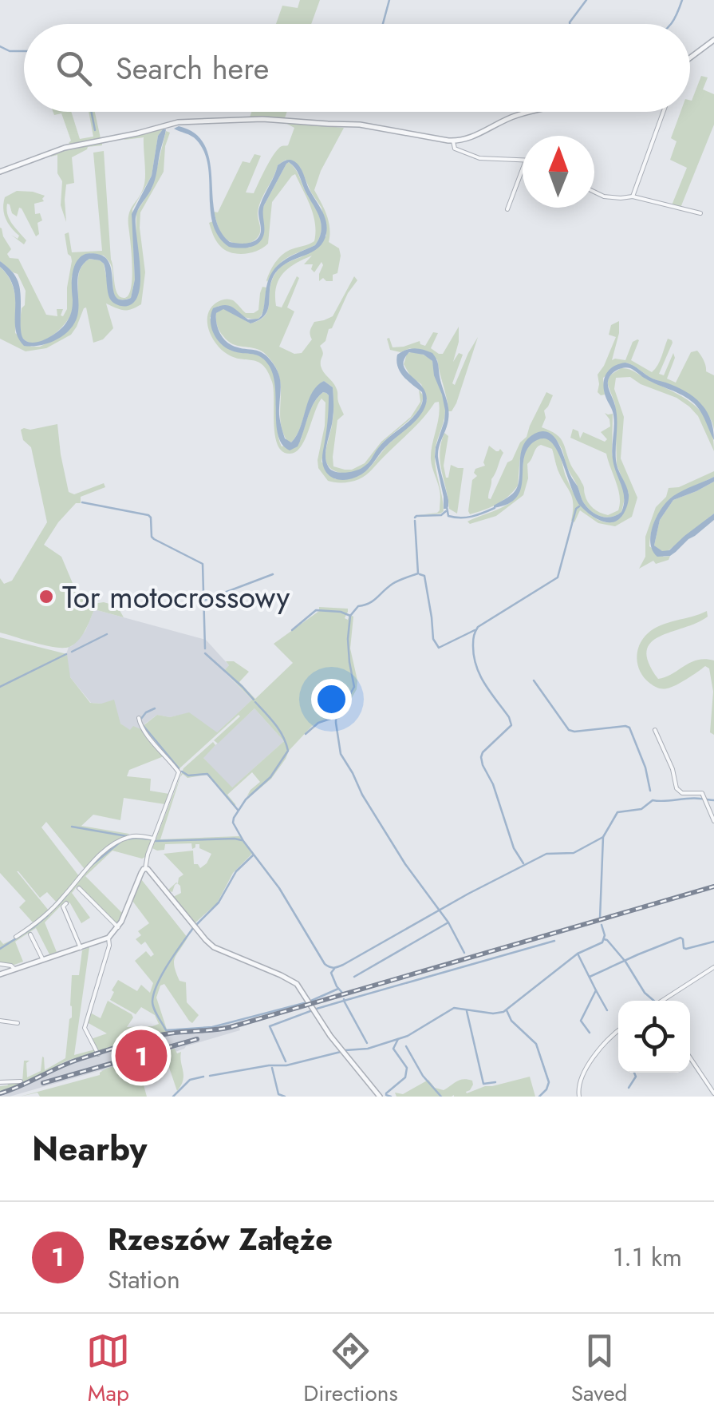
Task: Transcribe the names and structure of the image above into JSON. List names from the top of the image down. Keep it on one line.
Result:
{"places":["Tor motocrossowy"],"north":"top","page":{"search":"Search here","pins":"1","heading":"Nearby","list":[{"mark":"1","name":"Rzeszów Załęże","note":"Station","value":"1.1 km"}],"nav":["Map","Directions","Saved"]}}
